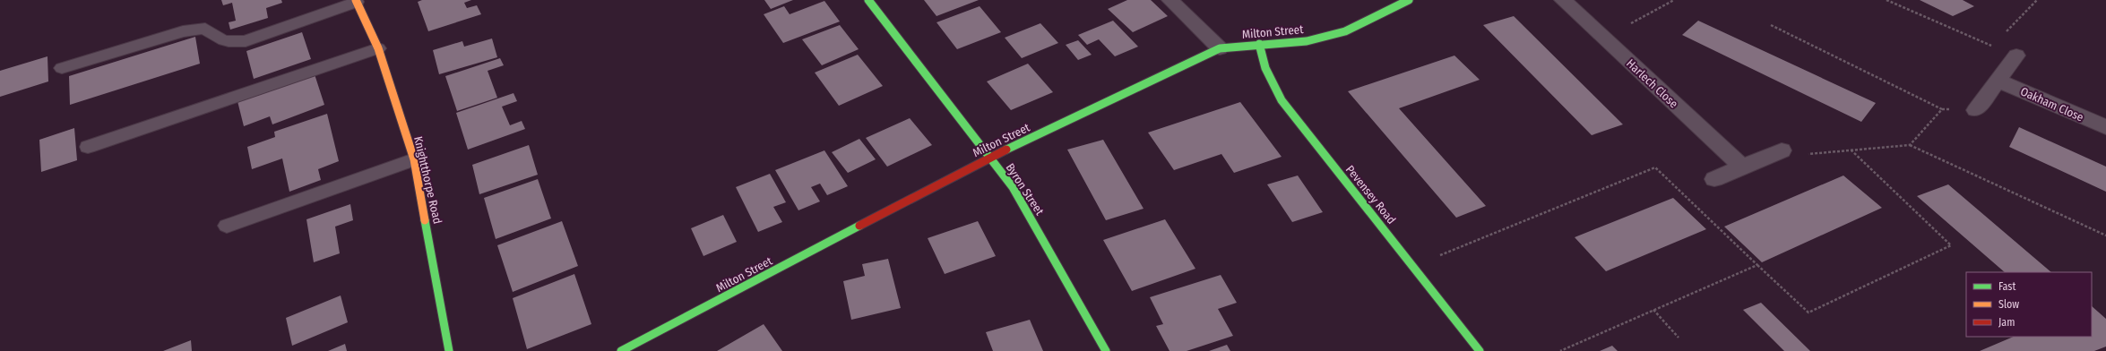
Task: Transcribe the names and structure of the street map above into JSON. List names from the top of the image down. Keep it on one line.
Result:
{"streets":{"street":["Milton Street","Harlech Close","Oakham Close","Knightthorpe Road","Byron Street","Pevensey Road"]},"crossings":[["Milton Street","Byron Street"],["Milton Street","Pevensey Road"]],"legend":["Fast","Slow","Jam"]}
